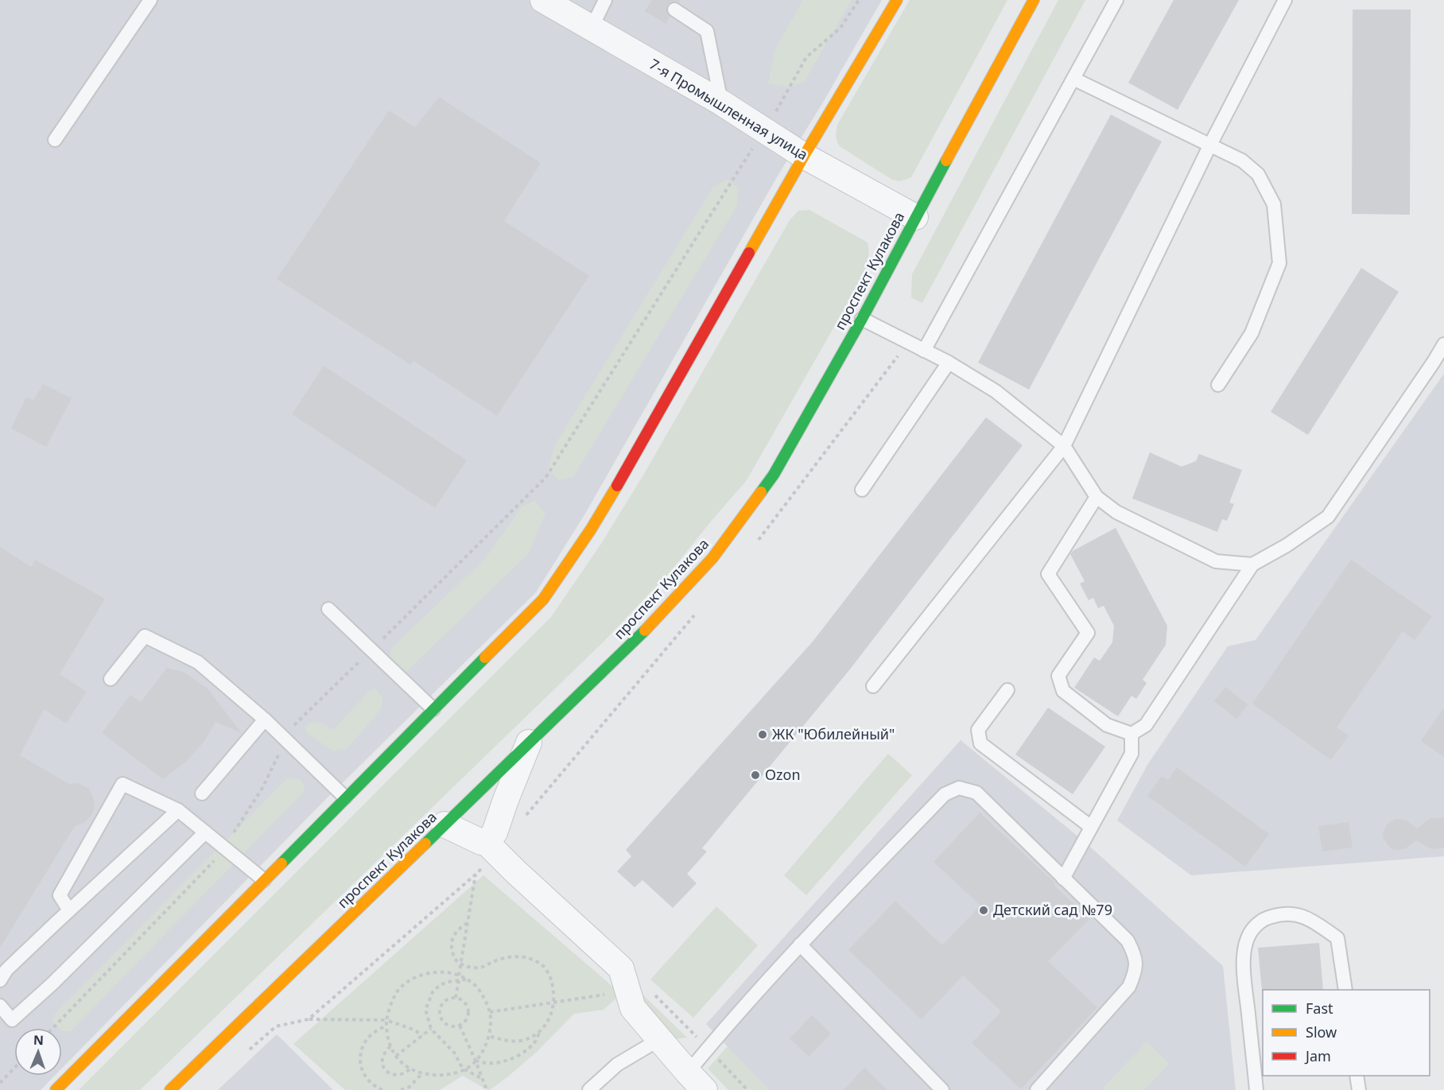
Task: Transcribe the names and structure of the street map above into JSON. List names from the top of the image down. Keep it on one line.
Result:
{"streets":{"main road":["проспект Кулакова"],"street":["7-я Промышленная улица"]},"crossings":[["7-я Промышленная улица","проспект Кулакова"]],"places":["ЖК \"Юбилейный\"","Ozon","Детский сад №79"],"legend":["Fast","Slow","Jam"],"north":"top"}
